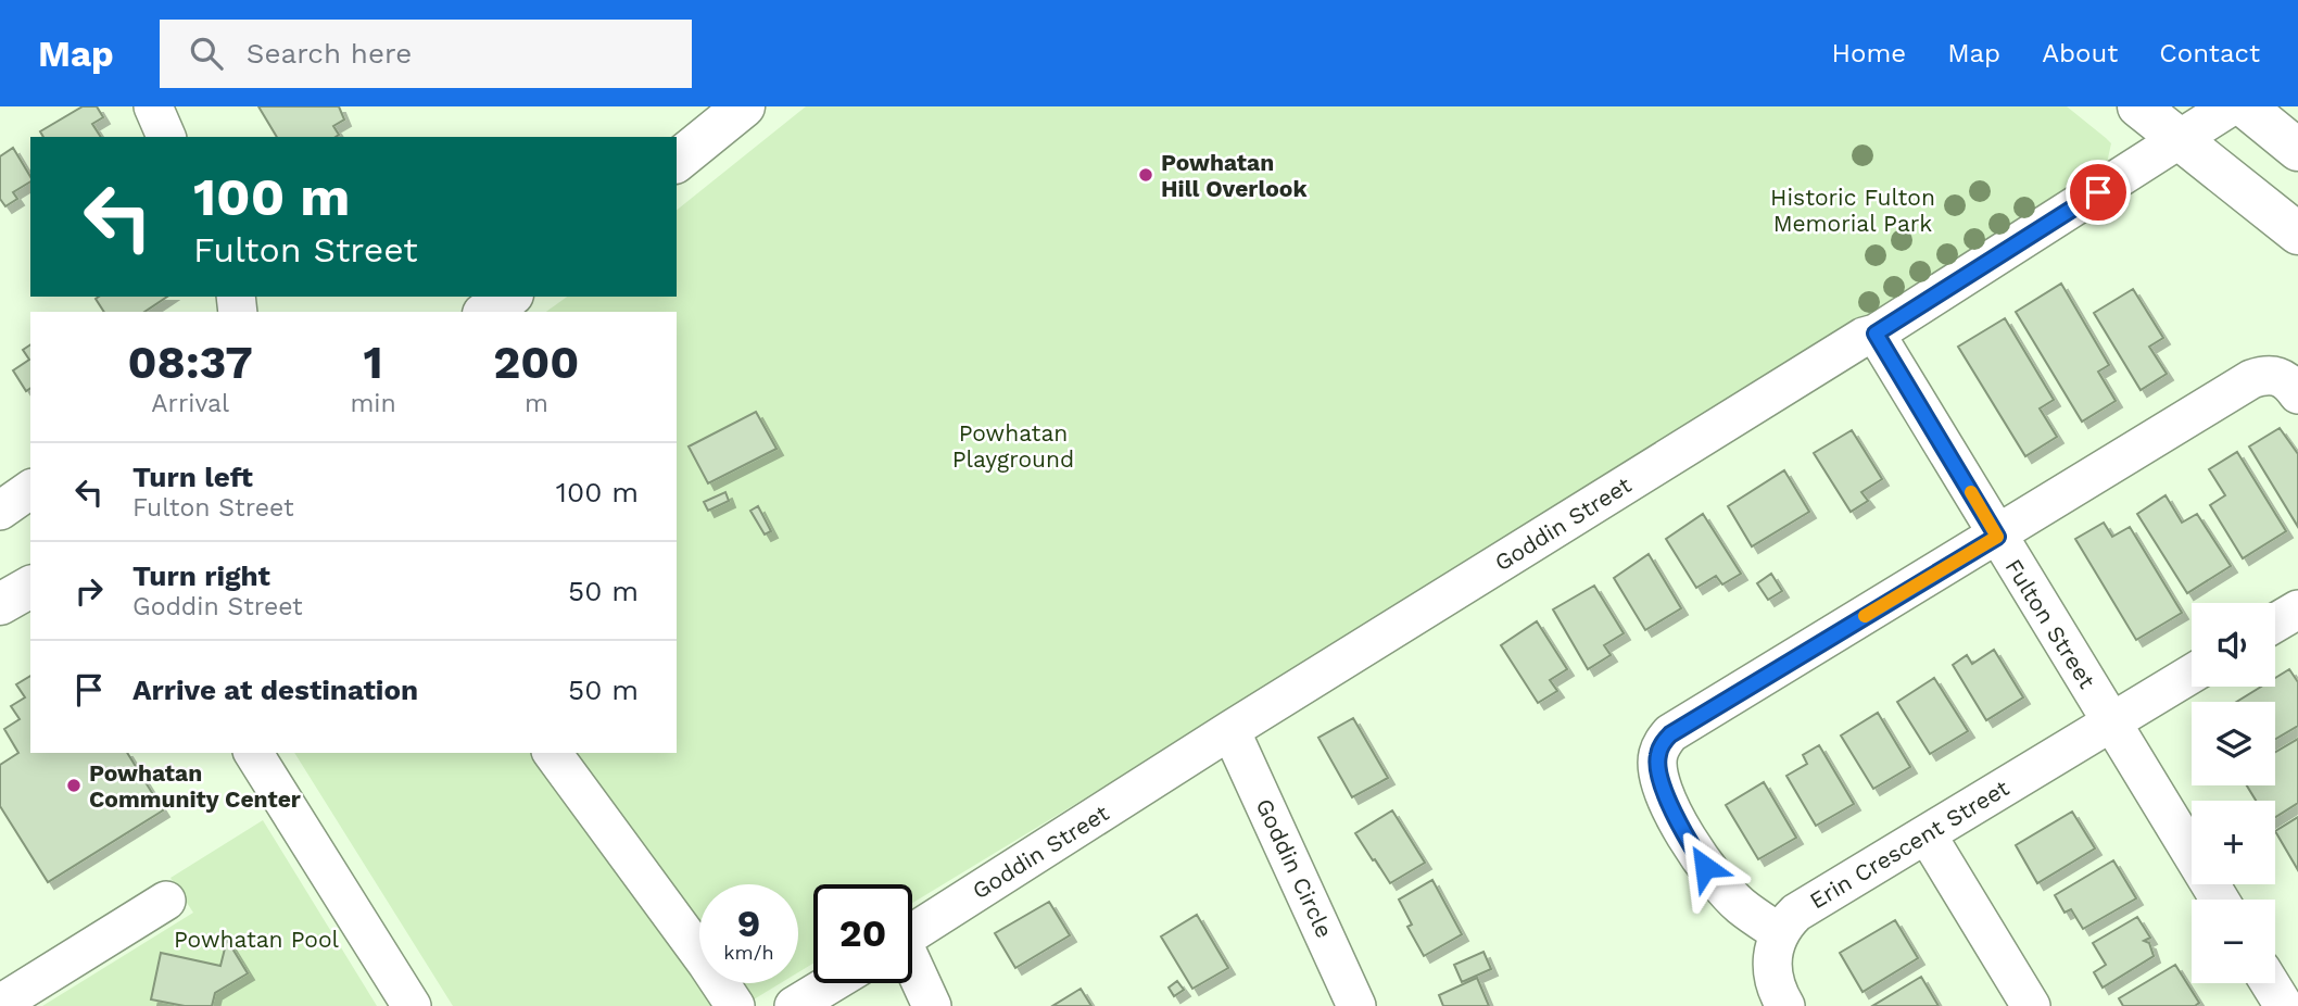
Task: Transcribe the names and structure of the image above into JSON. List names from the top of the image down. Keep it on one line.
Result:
{"streets":{"street":["Goddin Street","Fulton Street","Erin Crescent Street","Goddin Circle"]},"crossings":[["Goddin Street","Fulton Street"],["Goddin Street","Goddin Circle"],["Fulton Street","Erin Crescent Street"]],"parks":["Historic Fulton Memorial Park","Powhatan Playground","Powhatan Pool"],"places":["Powhatan Hill Overlook","Powhatan Community Center"],"page":{"header":"Map","search":"Search here","nav":["Home","Map","About","Contact"],"turn":["100 m","Fulton Street"],"eta":["08:37","Arrival","1","min","200","m"],"list":[{"name":"Turn left","note":"Fulton Street","value":"100 m"},{"name":"Turn right","note":"Goddin Street","value":"50 m"},{"name":"Arrive at destination","value":"50 m"}],"map_buttons":["+","−"],"speed":"9 km/h","limit":"20"}}
